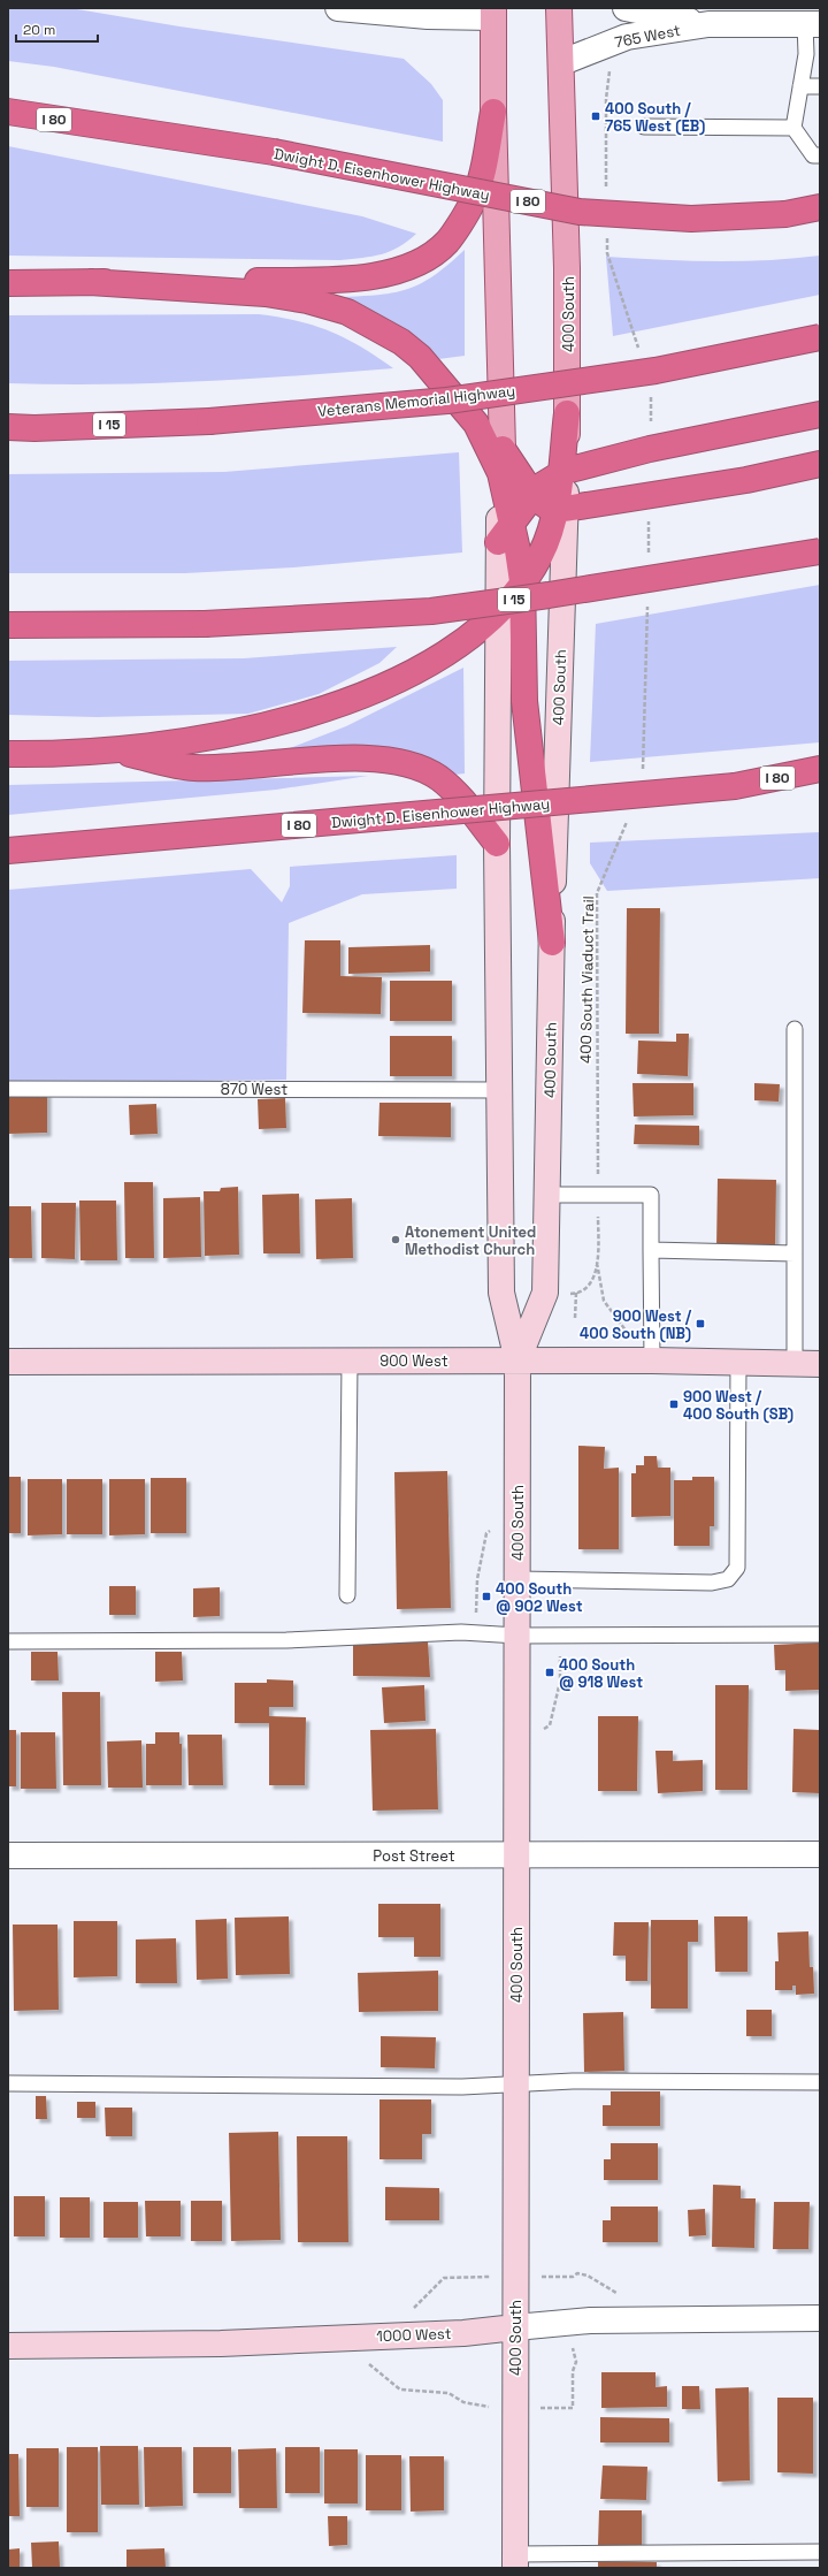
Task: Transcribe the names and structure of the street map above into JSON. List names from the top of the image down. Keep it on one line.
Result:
{"streets":{"highway":["I 80","Dwight D. Eisenhower Highway","Veterans Memorial Highway","I 15"],"main road":["400 South","900 West","1000 West"],"street":["765 West","Post Street"],"lane":["870 West"],"path":["400 South Viaduct Trail"]},"crossings":[["765 West","400 South"],["I 80","Dwight D. Eisenhower Highway"],["400 South","870 West"],["400 South","900 West"],["400 South","Post Street"],["400 South","1000 West"],["400 South Viaduct Trail","900 West"]],"places":{"transit":["400 South / 765 West (EB)","900 West / 400 South (NB)","900 West / 400 South (SB)","400 South @ 902 West","400 South @ 918 West"],"other":["Atonement United Methodist Church"]},"scale_bar":"20 m"}
